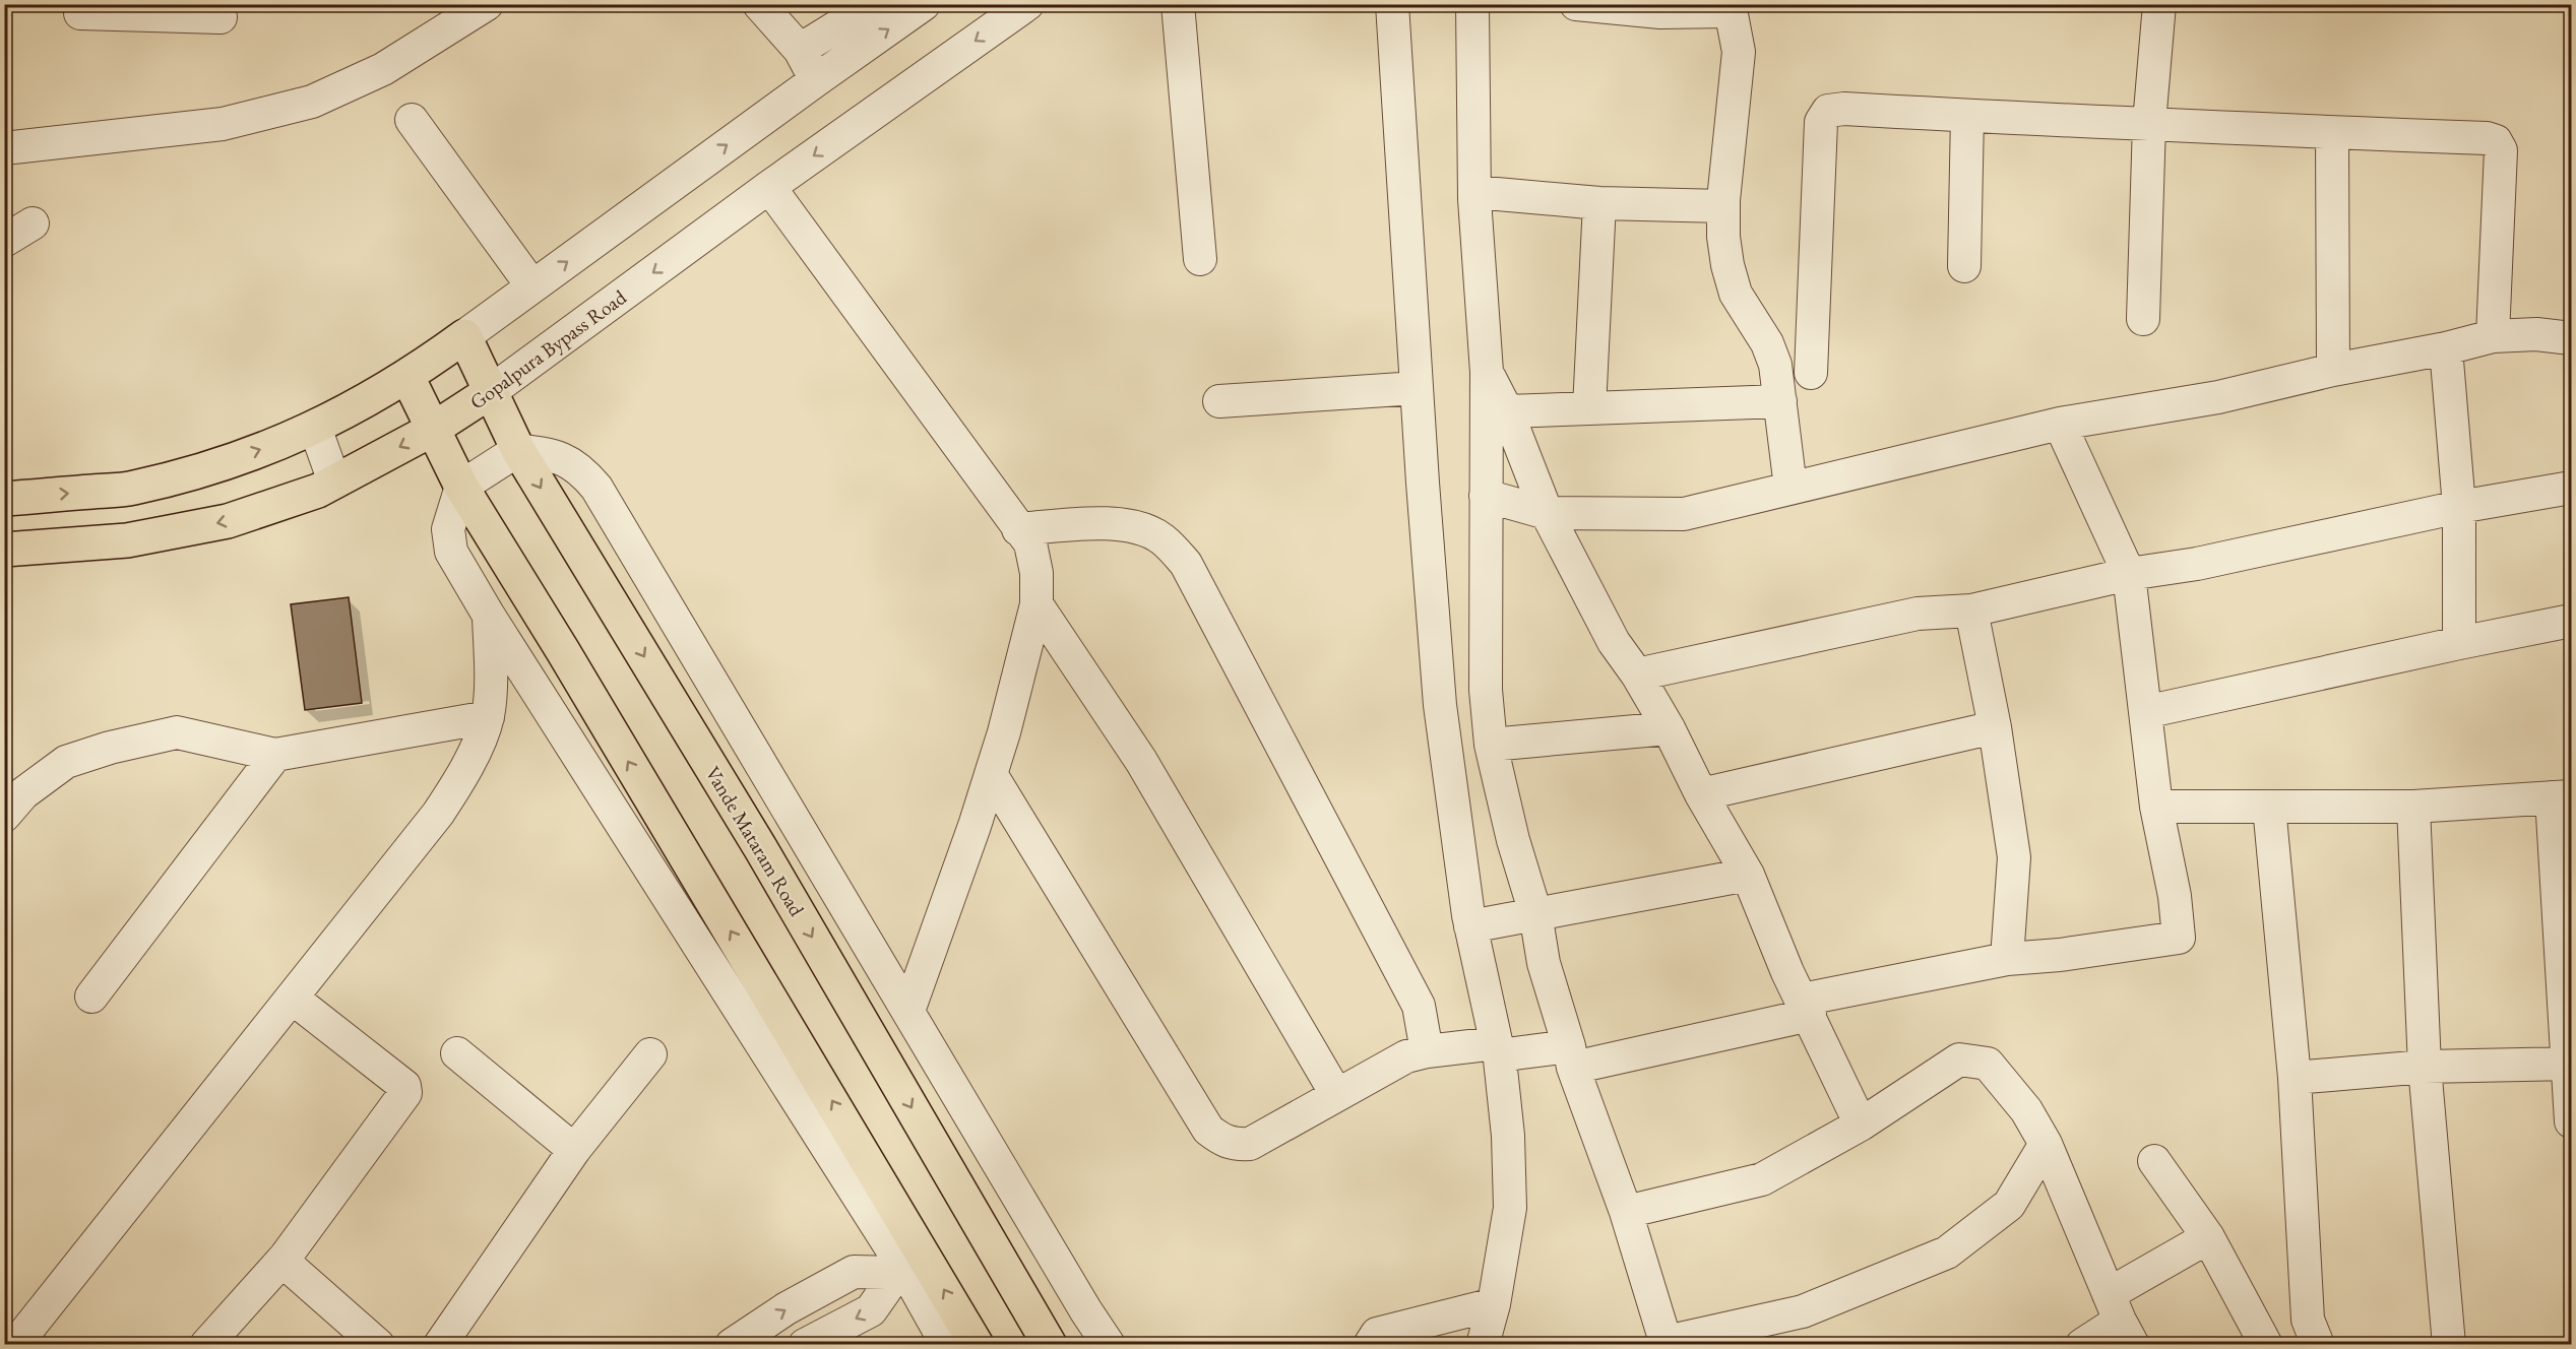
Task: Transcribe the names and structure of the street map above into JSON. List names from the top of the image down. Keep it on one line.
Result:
{"streets":{"main road":["Gopalpura Bypass Road","Vande Mataram Road"]},"crossings":[["Gopalpura Bypass Road","Vande Mataram Road"]]}
